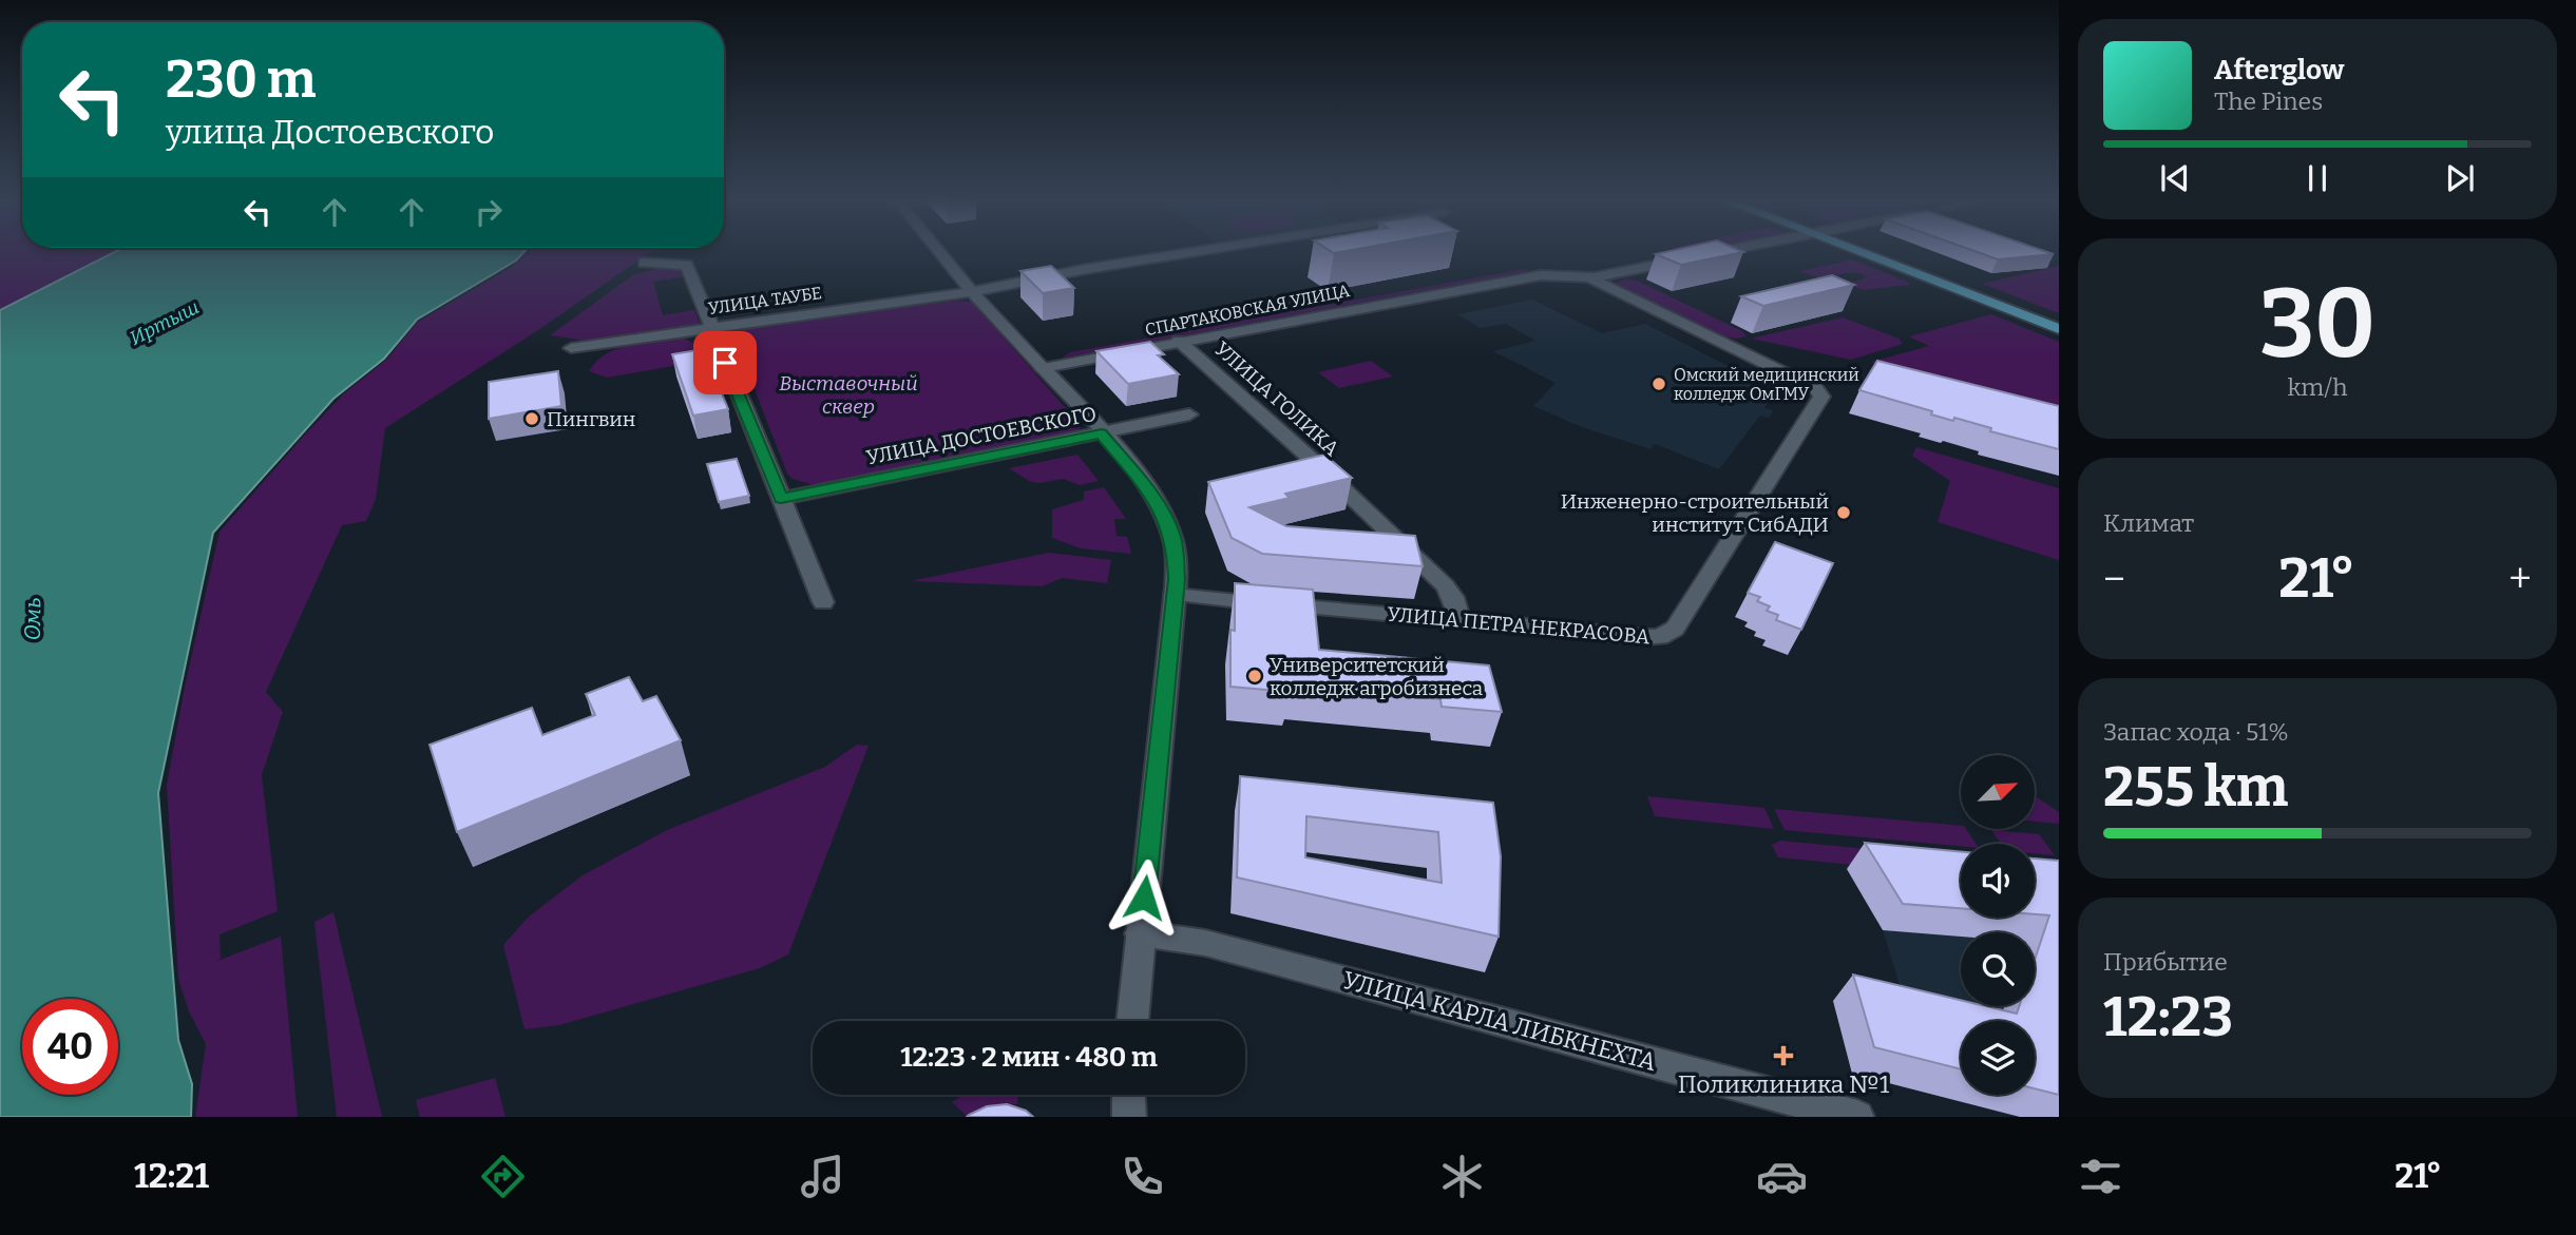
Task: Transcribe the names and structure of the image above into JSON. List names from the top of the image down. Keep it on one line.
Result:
{"streets":{"street":["УЛИЦА ТАУБЕ","СПАРТАКОВСКАЯ УЛИЦА","УЛИЦА ГОЛИКА","УЛИЦА ДОСТОЕВСКОГО","УЛИЦА ПЕТРА НЕКРАСОВА","УЛИЦА КАРЛА ЛИБКНЕХТА"]},"crossings":[["СПАРТАКОВСКАЯ УЛИЦА","УЛИЦА ГОЛИКА"],["СПАРТАКОВСКАЯ УЛИЦА","УЛИЦА ПЕТРА НЕКРАСОВА"],["УЛИЦА ГОЛИКА","УЛИЦА ПЕТРА НЕКРАСОВА"]],"water":["Иртыш","Омь"],"parks":["Выставочный сквер"],"places":{"other":["Омский медицинский колледж ОмГМУ","Пингвин","Инженерно-строительный институт СибАДИ","Университетский колледж агробизнеса"],"health":["Поликлиника №1"]},"north":"top right","page":{"turn":["230 m","улица Достоевского"],"song":["Afterglow","The Pines"],"tile":[["30","km/h"],"Климат",["Запас хода · 51%","255 km"],["Прибытие","12:23"]],"heat":["−","21°","+"],"limit":"40","trip":"12:23 · 2 мин · 480 m","tabs":["12:21","21°"]}}
